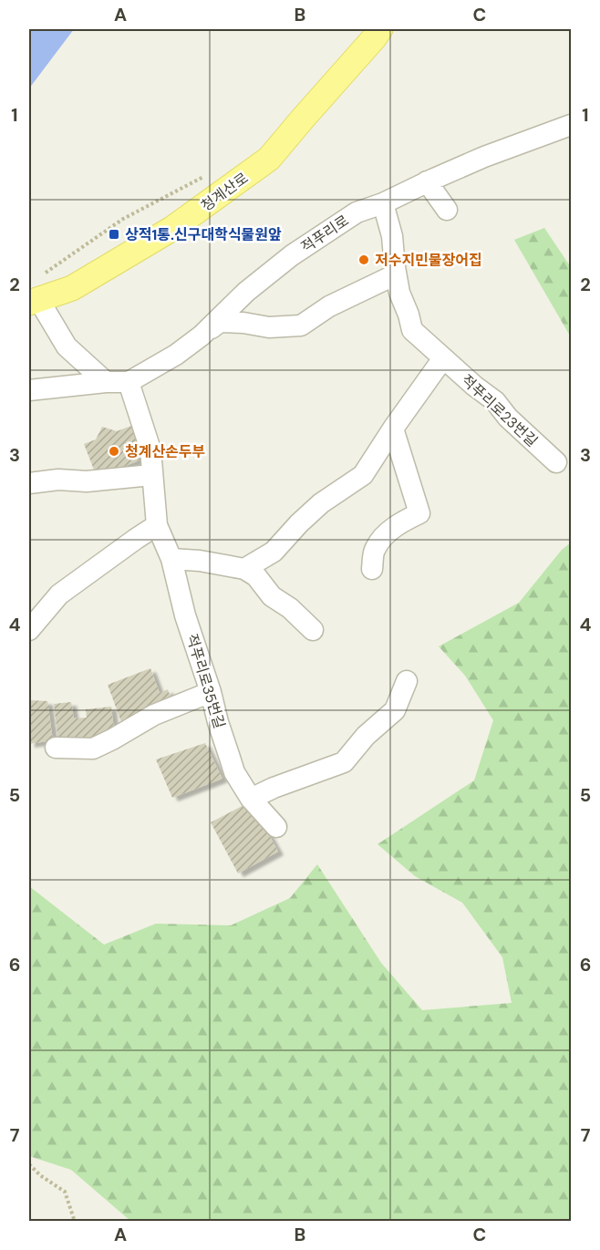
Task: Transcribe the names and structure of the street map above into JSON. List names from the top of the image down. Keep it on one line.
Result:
{"streets":{"main road":["청계산로"],"street":["적푸리로","적푸리로23번길","적푸리로35번길"]},"crossings":[["적푸리로","적푸리로23번길"],["적푸리로","적푸리로35번길"]],"places":{"transit":["상적1통.신구대학식물원앞"],"other":["저수지민물장어집","청계산손두부"]},"grid":{"columns":["A","B","C"],"rows":["1","2","3","4","5","6","7"]}}
